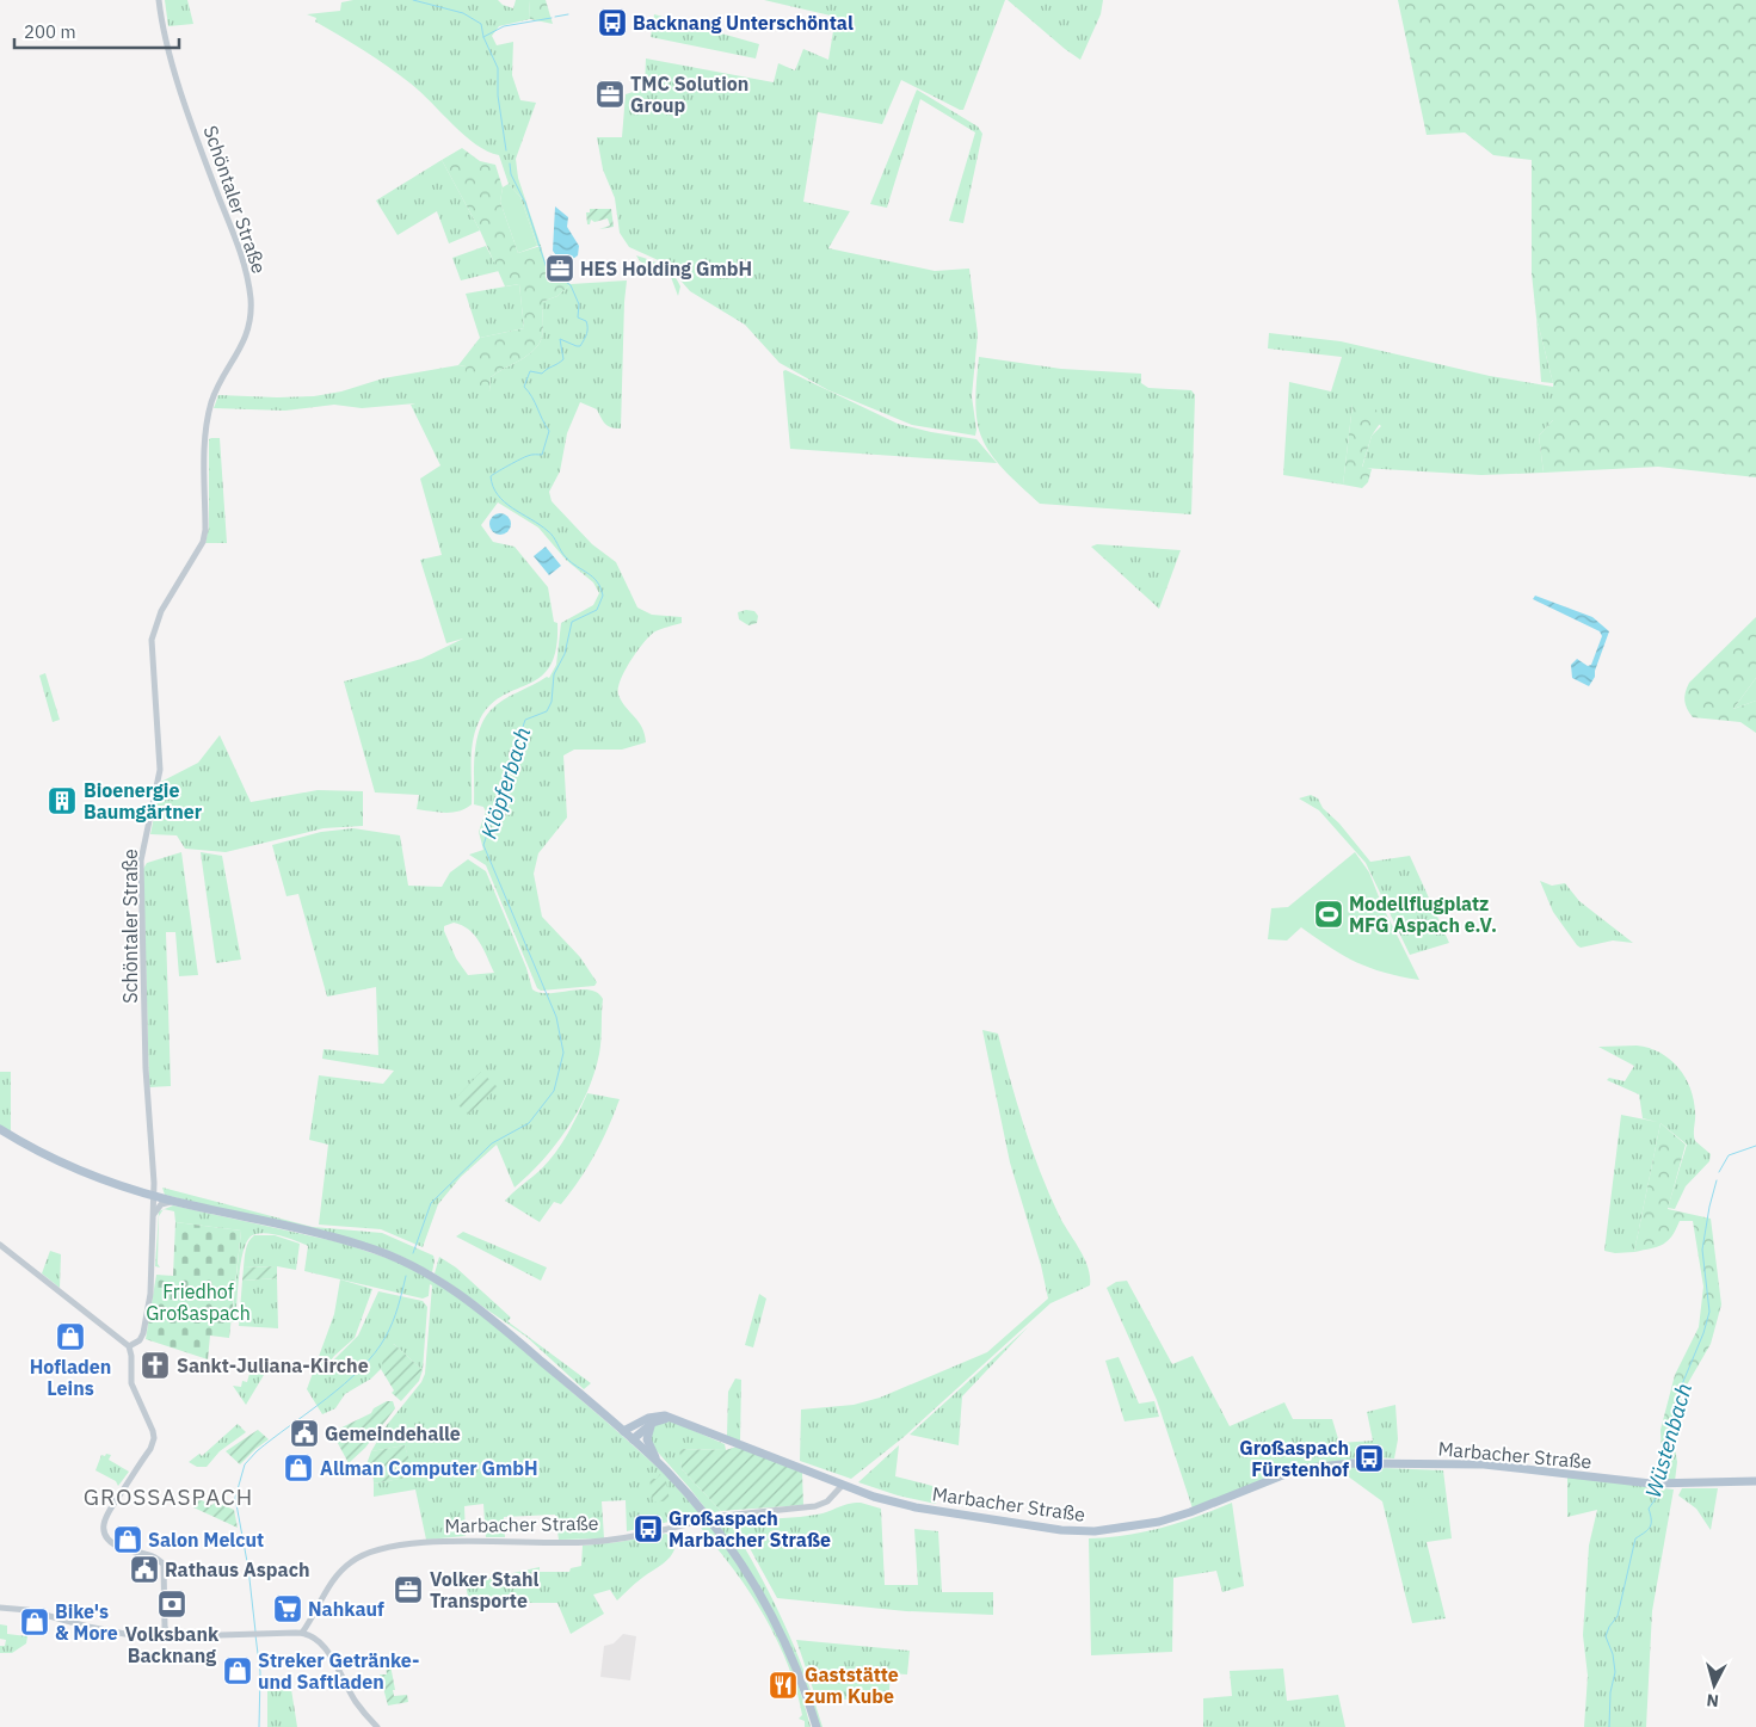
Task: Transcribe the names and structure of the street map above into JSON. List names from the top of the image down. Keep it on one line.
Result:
{"streets":{"main road":["Marbacher Straße"],"street":["Schöntaler Straße"]},"districts":["GROSSASPACH"],"water":["Klöpferbach","Wüstenbach"],"parks":["Friedhof Großaspach"],"places":{"bus stop":["Backnang Unterschöntal","Großaspach Fürstenhof","Großaspach Marbacher Straße"],"office":["TMC Solution Group","HES Holding GmbH","Volker Stahl Transporte"],"building":["Bioenergie Baumgärtner"],"sports":["Modellflugplatz MFG Aspach e.V."],"shop":["Hofladen Leins","Allman Computer GmbH","Salon Melcut","Bike's & More","Streker Getränke- und Saftladen"],"church":["Sankt-Juliana-Kirche"],"public building":["Gemeindehalle","Rathaus Aspach"],"bank":["Volksbank Backnang"],"supermarket":["Nahkauf"],"restaurant":["Gaststätte zum Kube"]},"scale_bar":"200 m","north":"bottom"}
